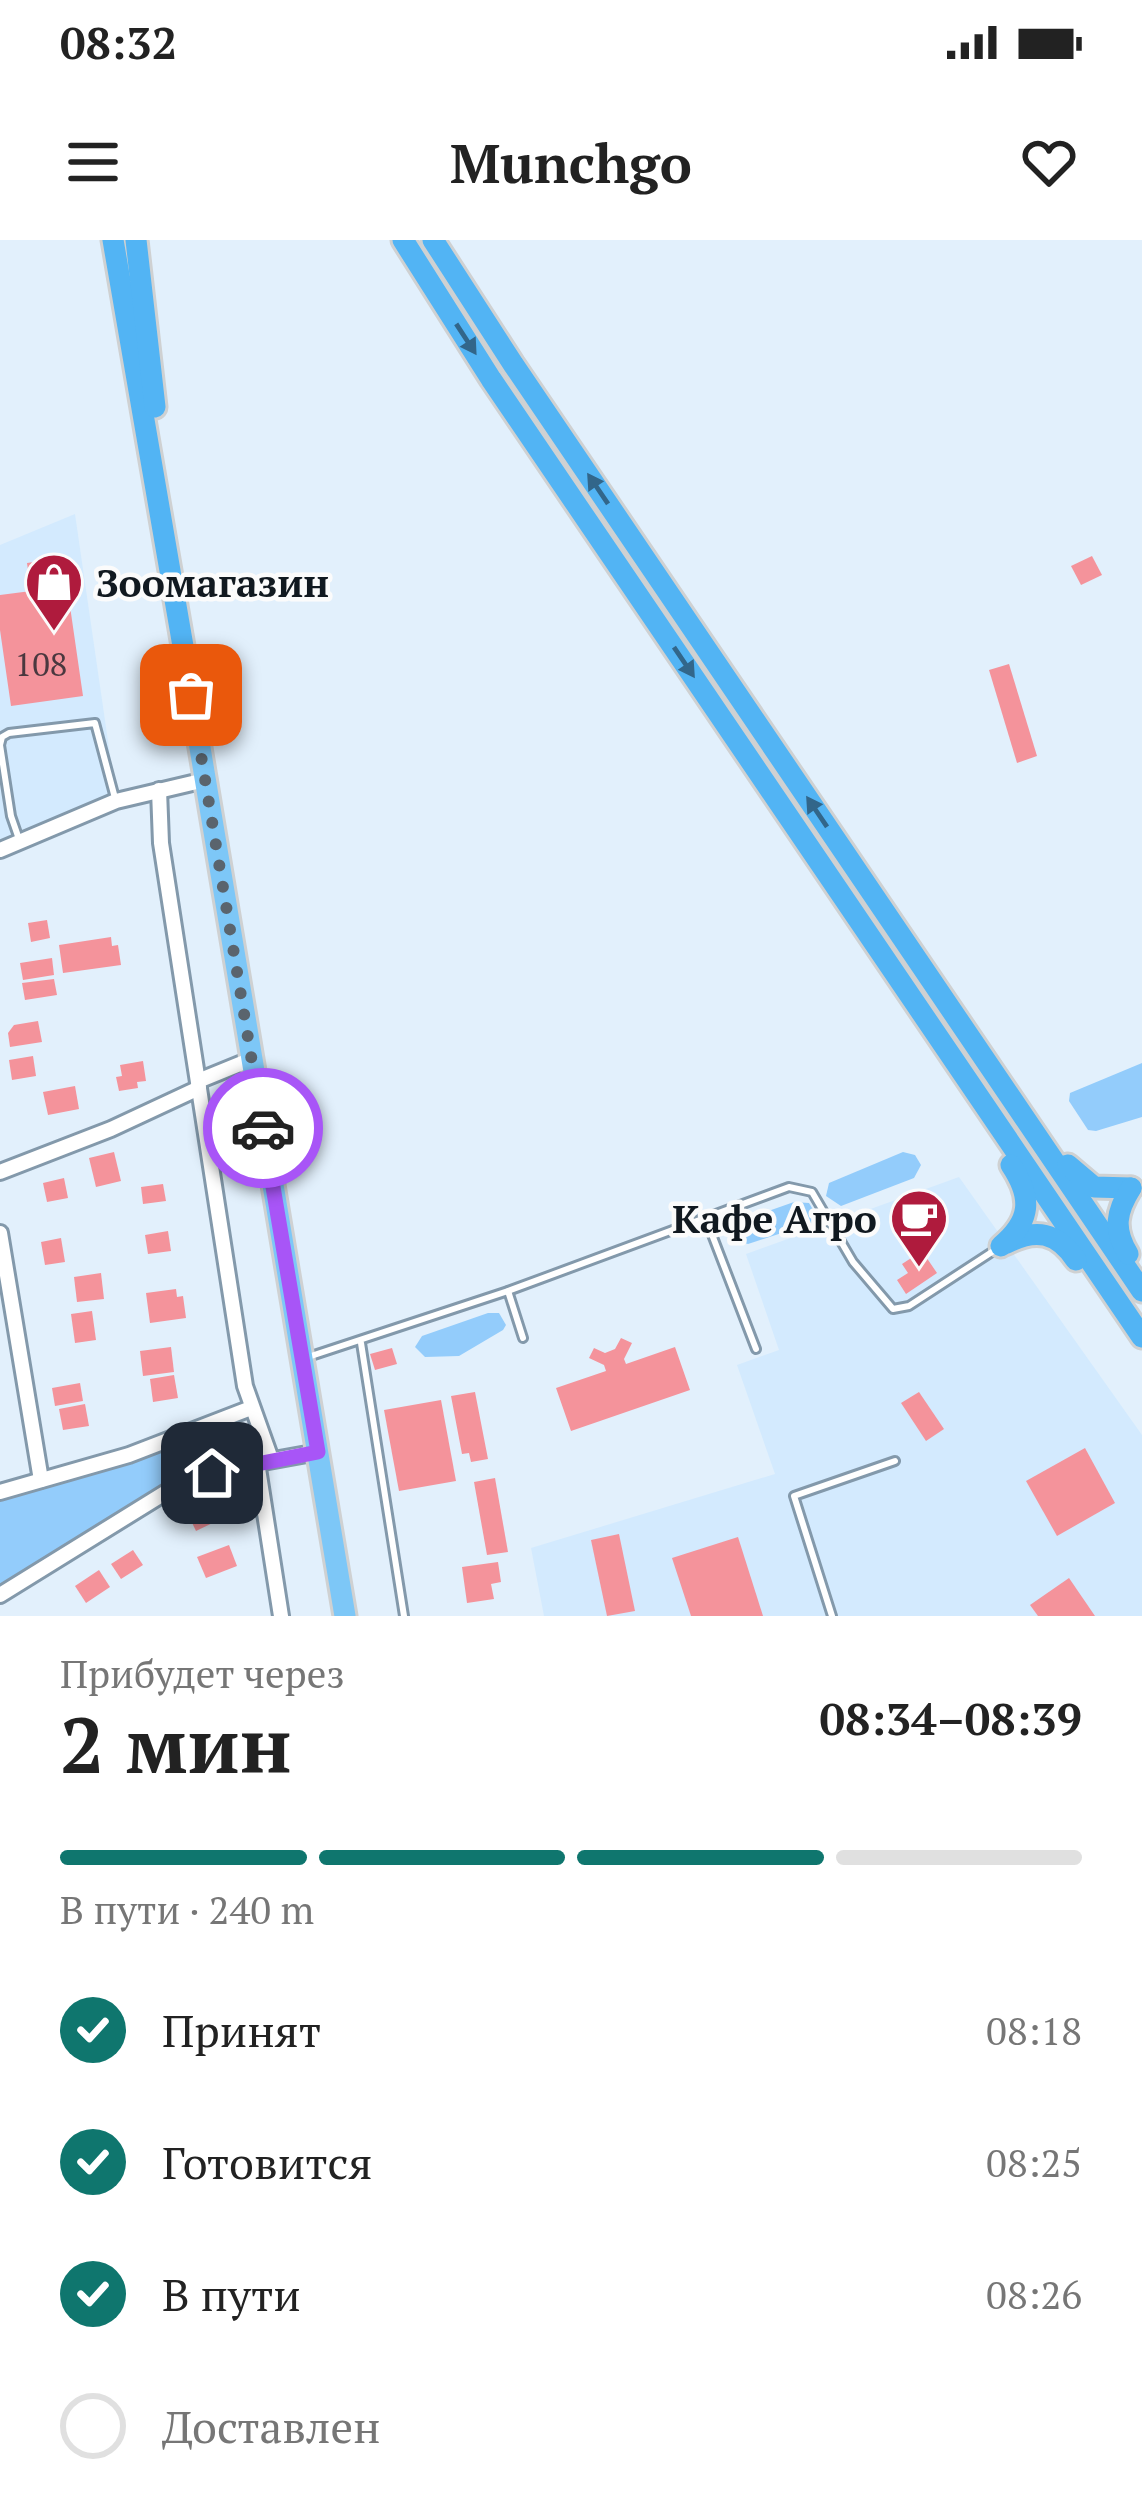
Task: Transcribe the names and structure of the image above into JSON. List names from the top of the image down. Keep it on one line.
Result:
{"places":{"shop":["Зоомагазин"],"cafe":["Кафе Агро"]},"house_numbers":["108"],"page":{"status":"08:32","header":"Munchgo","heading":["2 мин","Прибудет через","08:34–08:39"],"bar":"В пути · 240 m","list":[["Принят","08:18"],["Готовится","08:25"],["В пути","08:26"],"Доставлен"]}}
